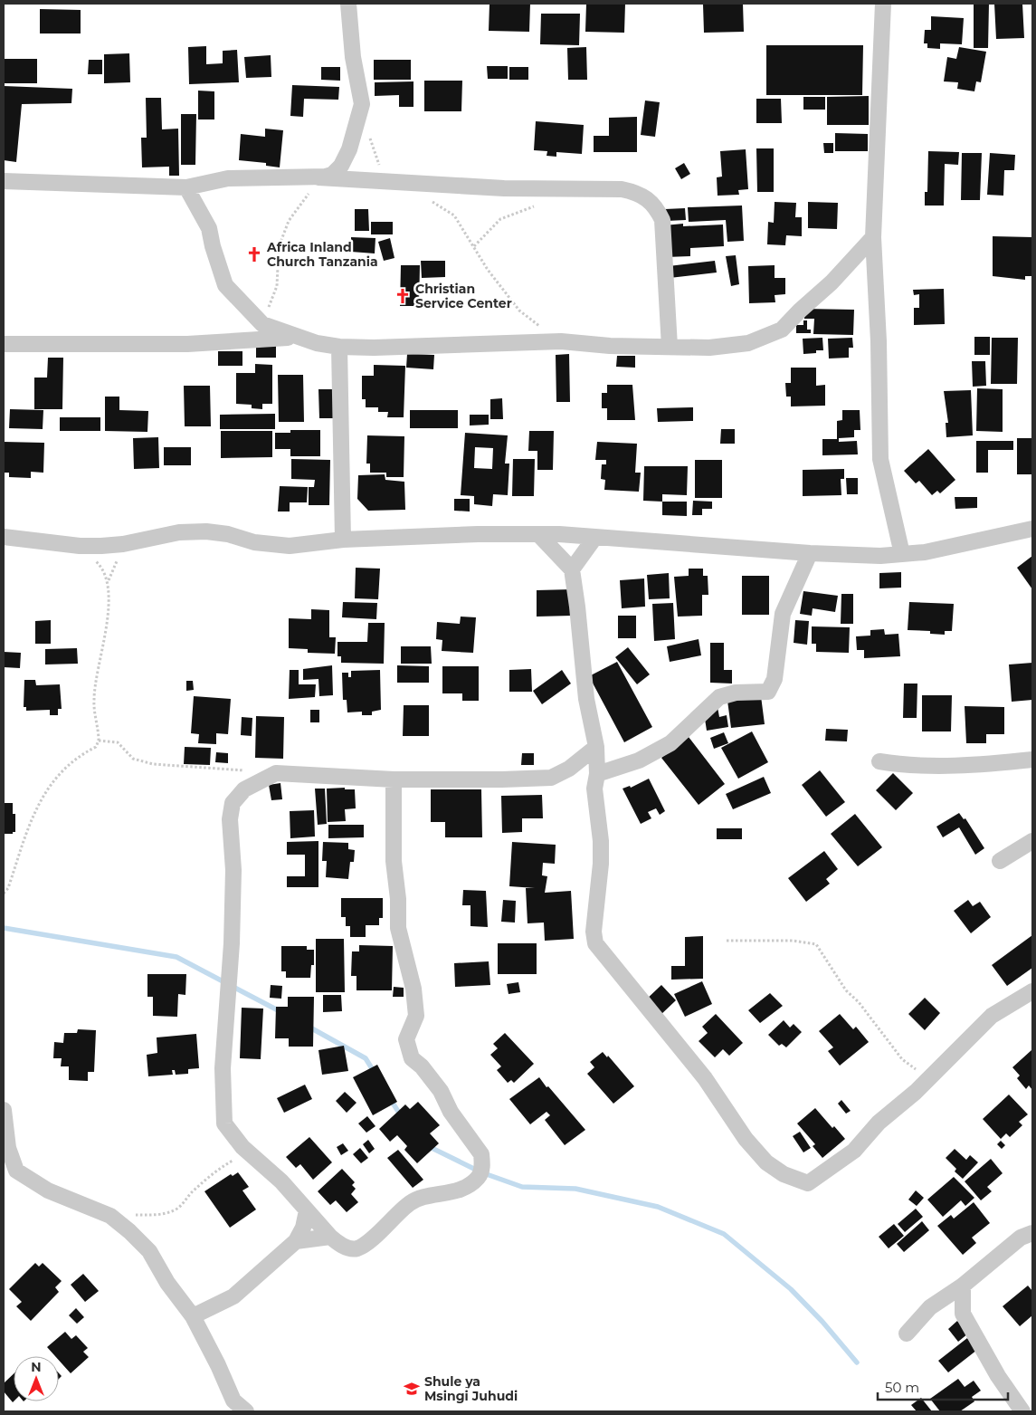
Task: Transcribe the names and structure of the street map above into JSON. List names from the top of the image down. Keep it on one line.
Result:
{"places":{"church":["Africa Inland Church Tanzania","Christian Service Center"],"school or university":["Shule ya Msingi Juhudi"]},"scale_bar":"50 m","north":"top"}
